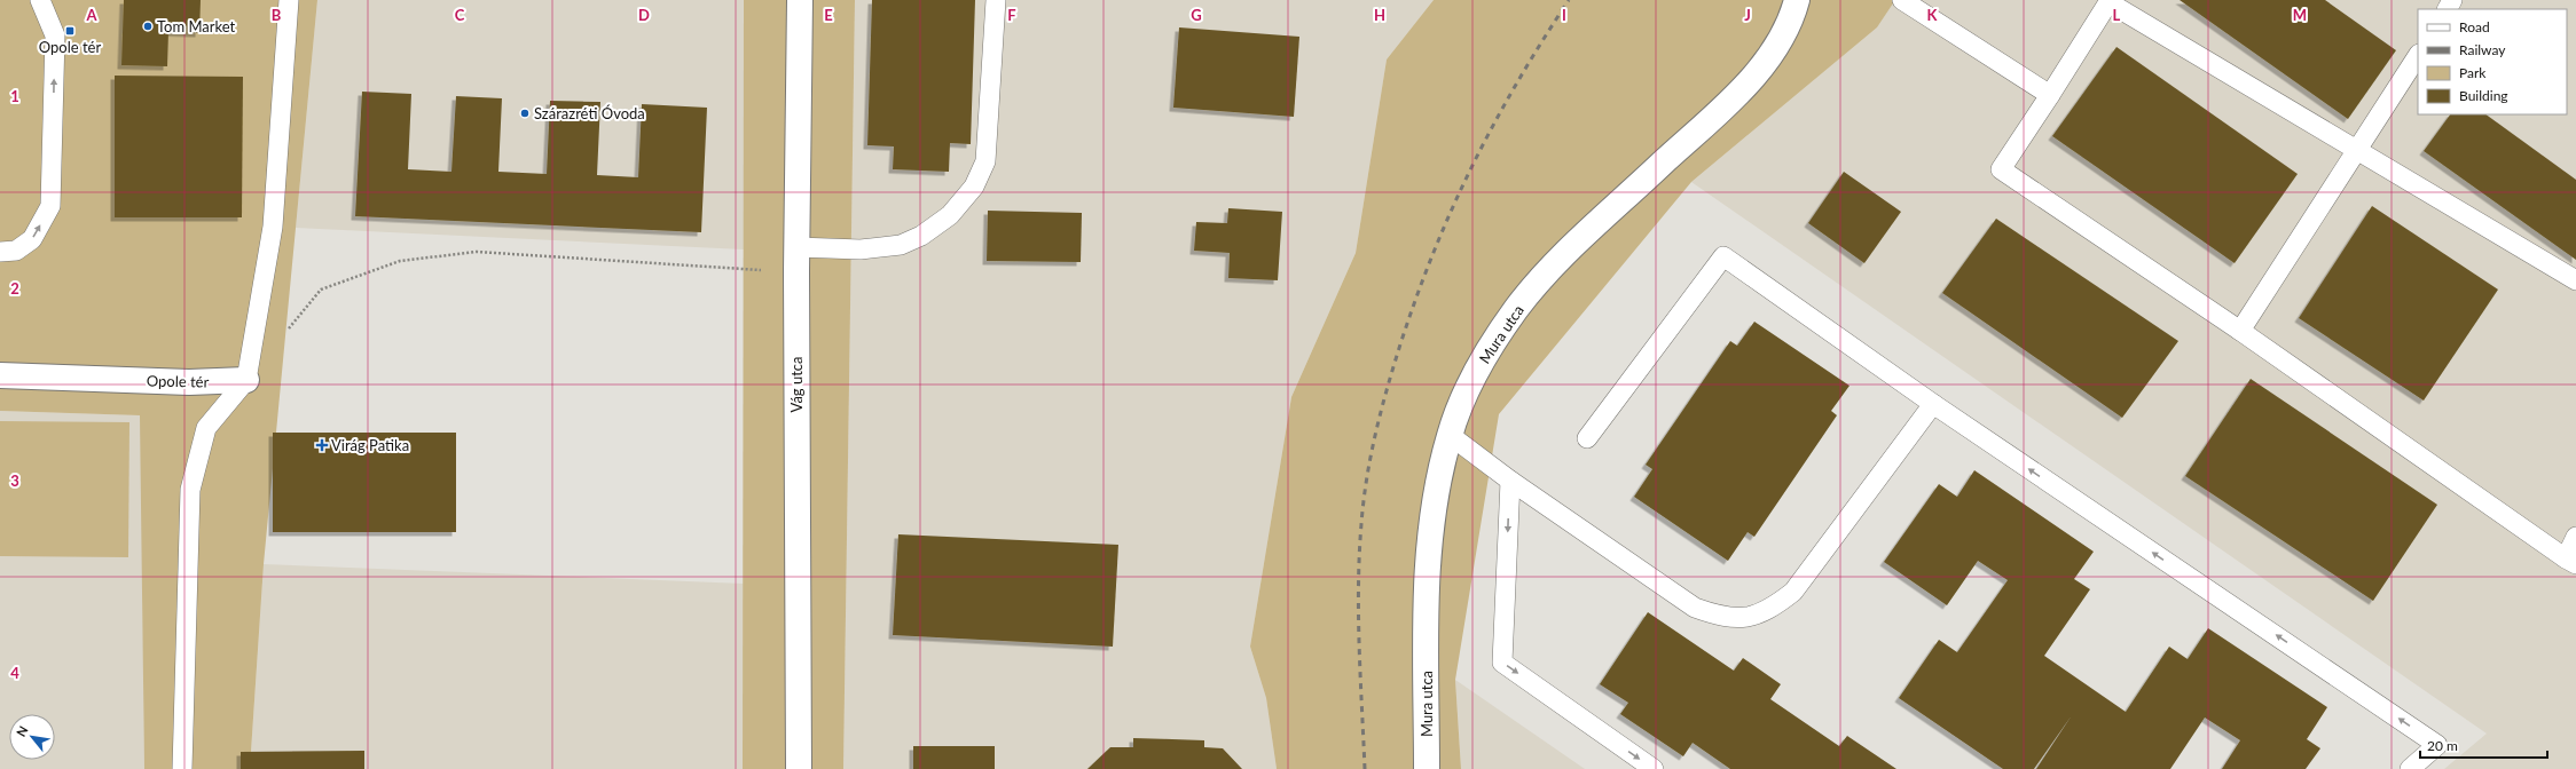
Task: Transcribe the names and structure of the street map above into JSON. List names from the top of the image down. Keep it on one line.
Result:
{"streets":{"street":["Mura utca","Opole tér","Vág utca"]},"places":{"other":["Tom Market","Szárazréti Óvoda"],"transit":["Opole tér"],"health":["Virág Patika"]},"legend":["Road","Railway","Park","Building"],"scale_bar":"20 m","north":"top left","grid":{"columns":["A","B","C","D","E","F","G","H","I","J","K","L","M"],"rows":["1","2","3","4"]}}
